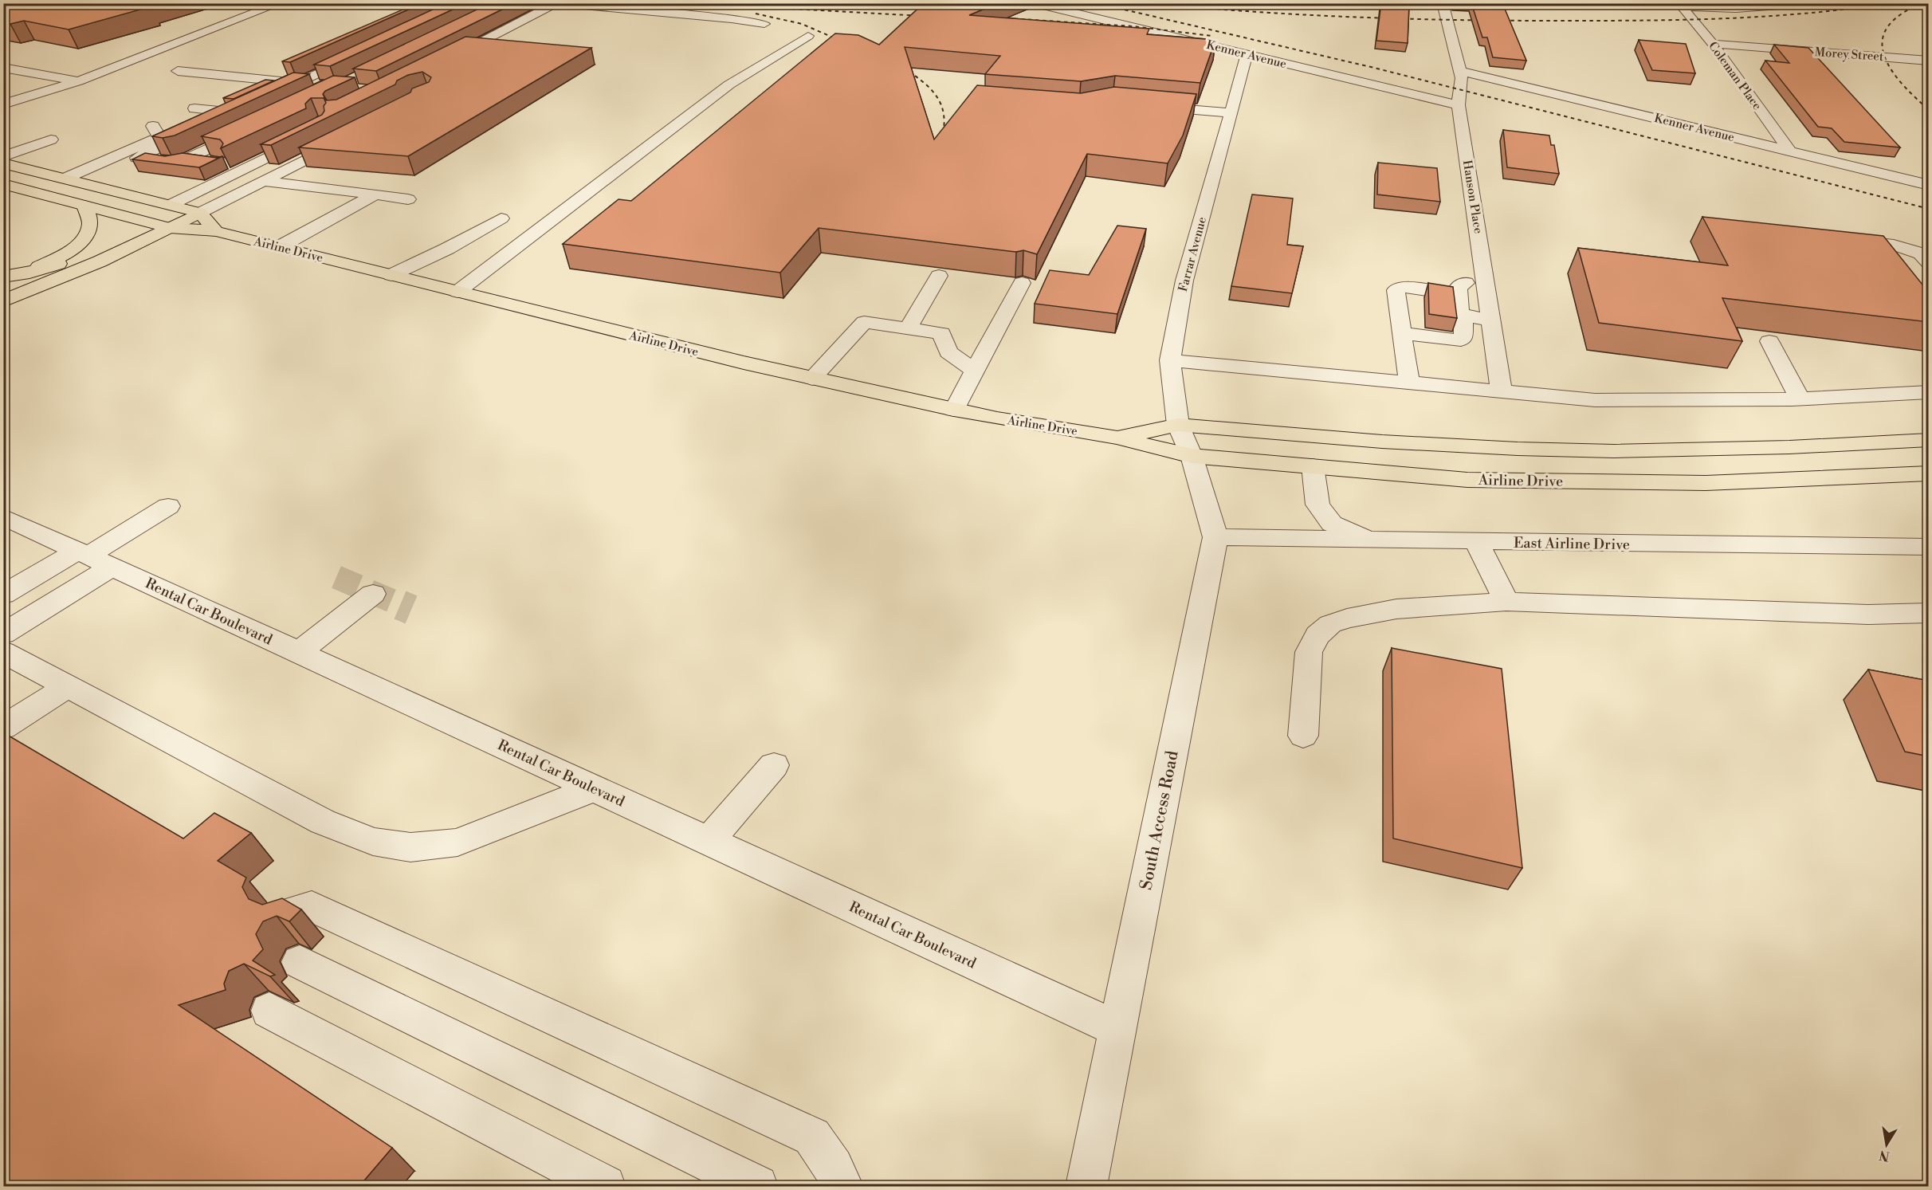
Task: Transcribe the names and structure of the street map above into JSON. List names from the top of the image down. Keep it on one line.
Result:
{"streets":{"main road":["Airline Drive"],"street":["Kenner Avenue","Morey Street","Coleman Place","Hanson Place","Farrar Avenue","East Airline Drive","Rental Car Boulevard","South Access Road"]},"crossings":[["Kenner Avenue","Coleman Place"],["Kenner Avenue","Hanson Place"],["Kenner Avenue","Farrar Avenue"],["Morey Street","Coleman Place"],["Airline Drive","Farrar Avenue"],["Airline Drive","South Access Road"],["Farrar Avenue","South Access Road"],["East Airline Drive","South Access Road"],["Rental Car Boulevard","South Access Road"]],"north":"bottom"}
